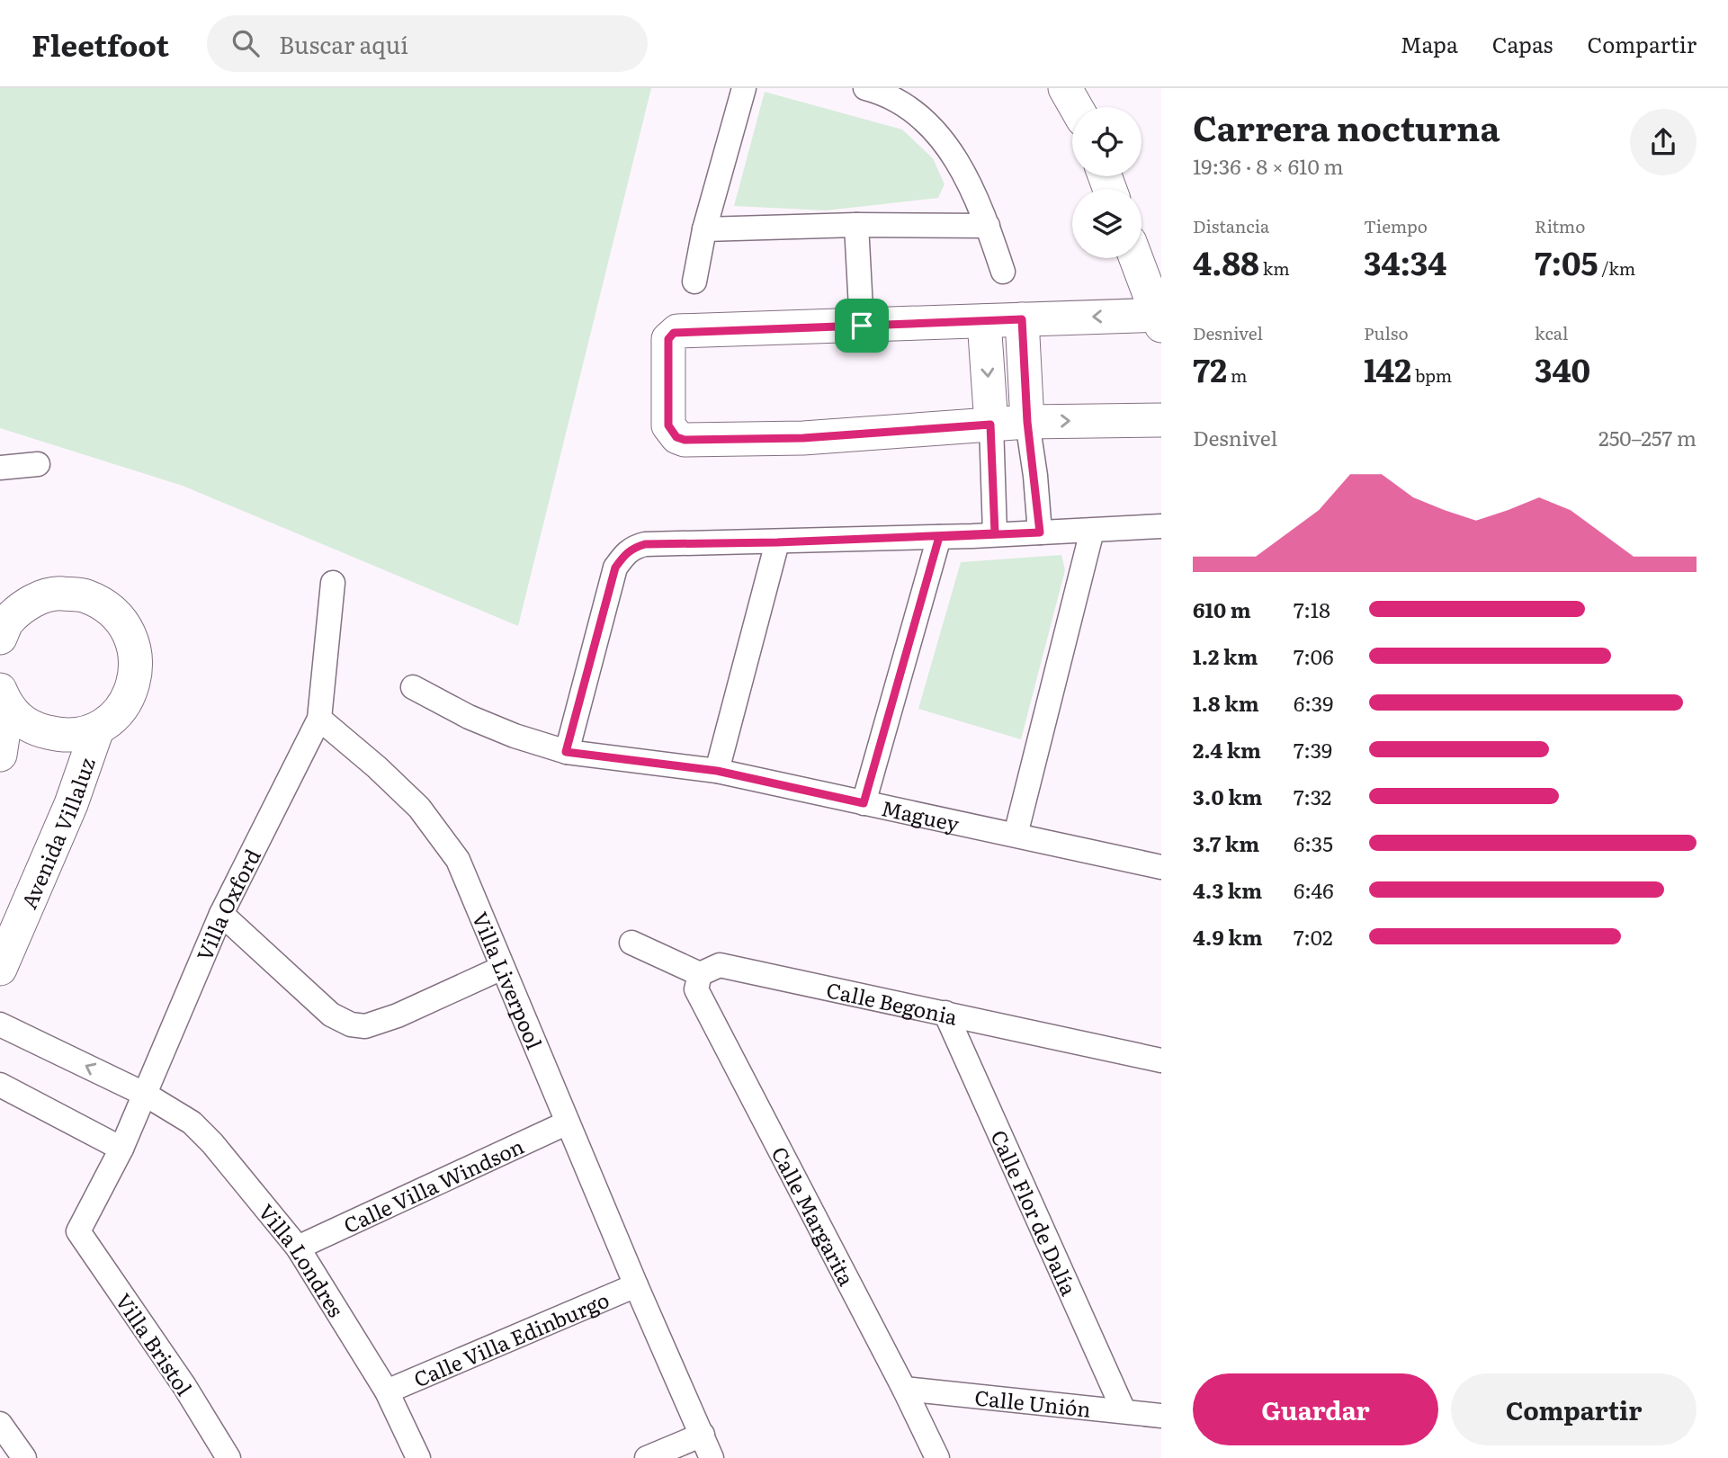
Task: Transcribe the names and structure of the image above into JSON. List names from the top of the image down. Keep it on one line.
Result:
{"streets":{"street":["Maguey","Avenida Villaluz","Villa Oxford","Villa Liverpool","Calle Begonia","Calle Villa Windson","Calle Flor de Dalía","Calle Margarita","Villa Londres","Calle Villa Edinburgo","Villa Bristol","Calle Unión"]},"crossings":[["Villa Oxford","Villa Liverpool"],["Villa Oxford","Villa Londres"],["Villa Oxford","Villa Bristol"],["Villa Liverpool","Calle Villa Windson"],["Villa Liverpool","Calle Villa Edinburgo"],["Calle Begonia","Calle Flor de Dalía"],["Calle Begonia","Calle Margarita"],["Calle Villa Windson","Villa Londres"],["Calle Flor de Dalía","Calle Unión"],["Calle Margarita","Calle Unión"],["Villa Londres","Calle Villa Edinburgo"]],"page":{"header":"Fleetfoot","search":"Buscar aquí","nav":["Mapa","Capas","Compartir"],"heading":["Carrera nocturna","19:36 · 8 × 610 m"],"stats":[["Distancia","4.88 km"],["Tiempo","34:34"],["Ritmo","7:05 /km"],["Desnivel","72 m"],["Pulso","142 bpm"],["kcal","340"]],"chart":["Desnivel","250–257 m"],"list":[{"name":"610 m","note":"7:18"},{"name":"1.2 km","note":"7:06"},{"name":"1.8 km","note":"6:39"},{"name":"2.4 km","note":"7:39"},{"name":"3.0 km","note":"7:32"},{"name":"3.7 km","note":"6:35"},{"name":"4.3 km","note":"6:46"},{"name":"4.9 km","note":"7:02"}],"buttons":["Guardar","Compartir"]}}
